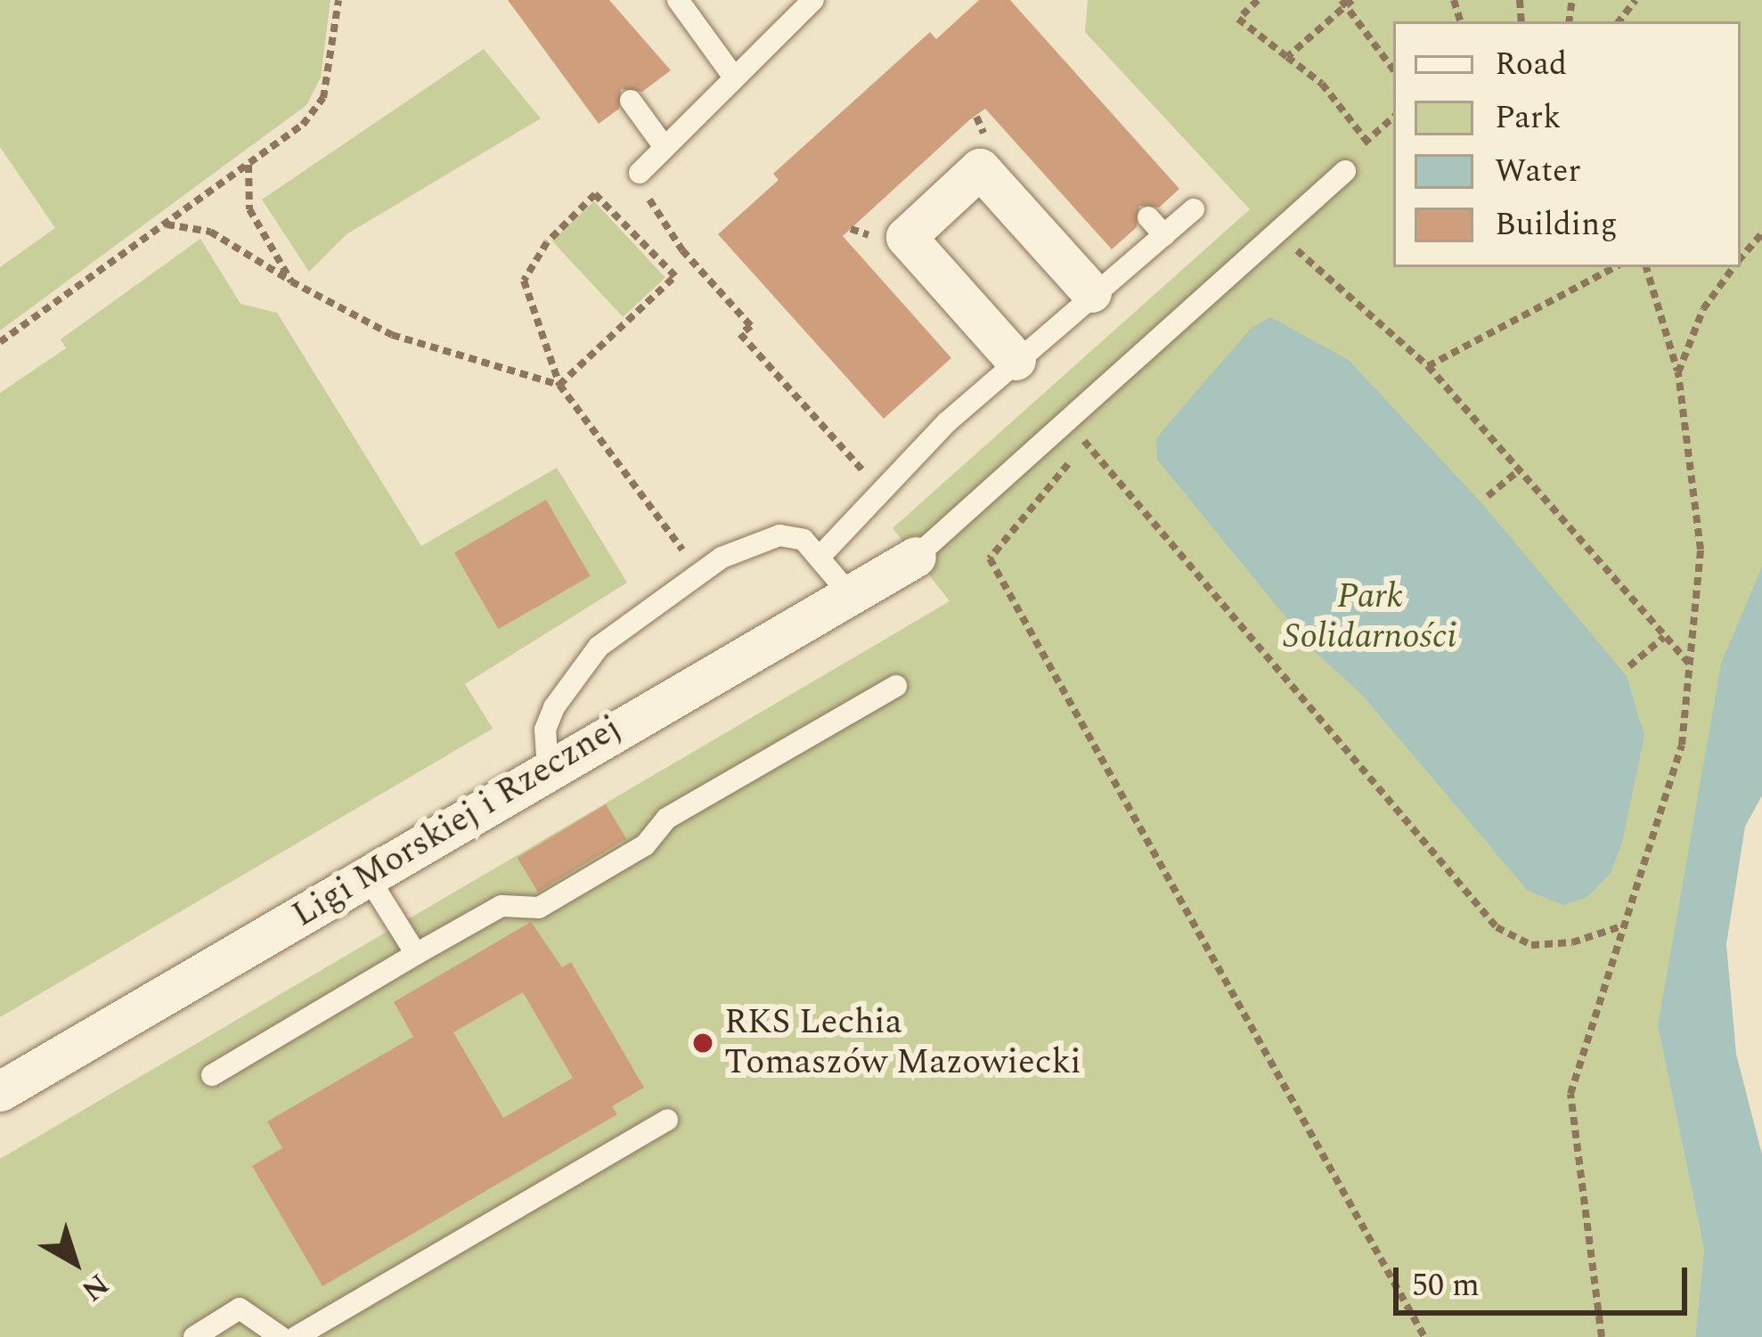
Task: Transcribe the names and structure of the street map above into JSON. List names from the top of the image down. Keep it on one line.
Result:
{"streets":{"street":["Ligi Morskiej i Rzecznej"]},"parks":["Park Solidarności"],"places":["RKS Lechia Tomaszów Mazowiecki"],"legend":["Road","Park","Water","Building"],"scale_bar":"50 m","north":"bottom right"}
